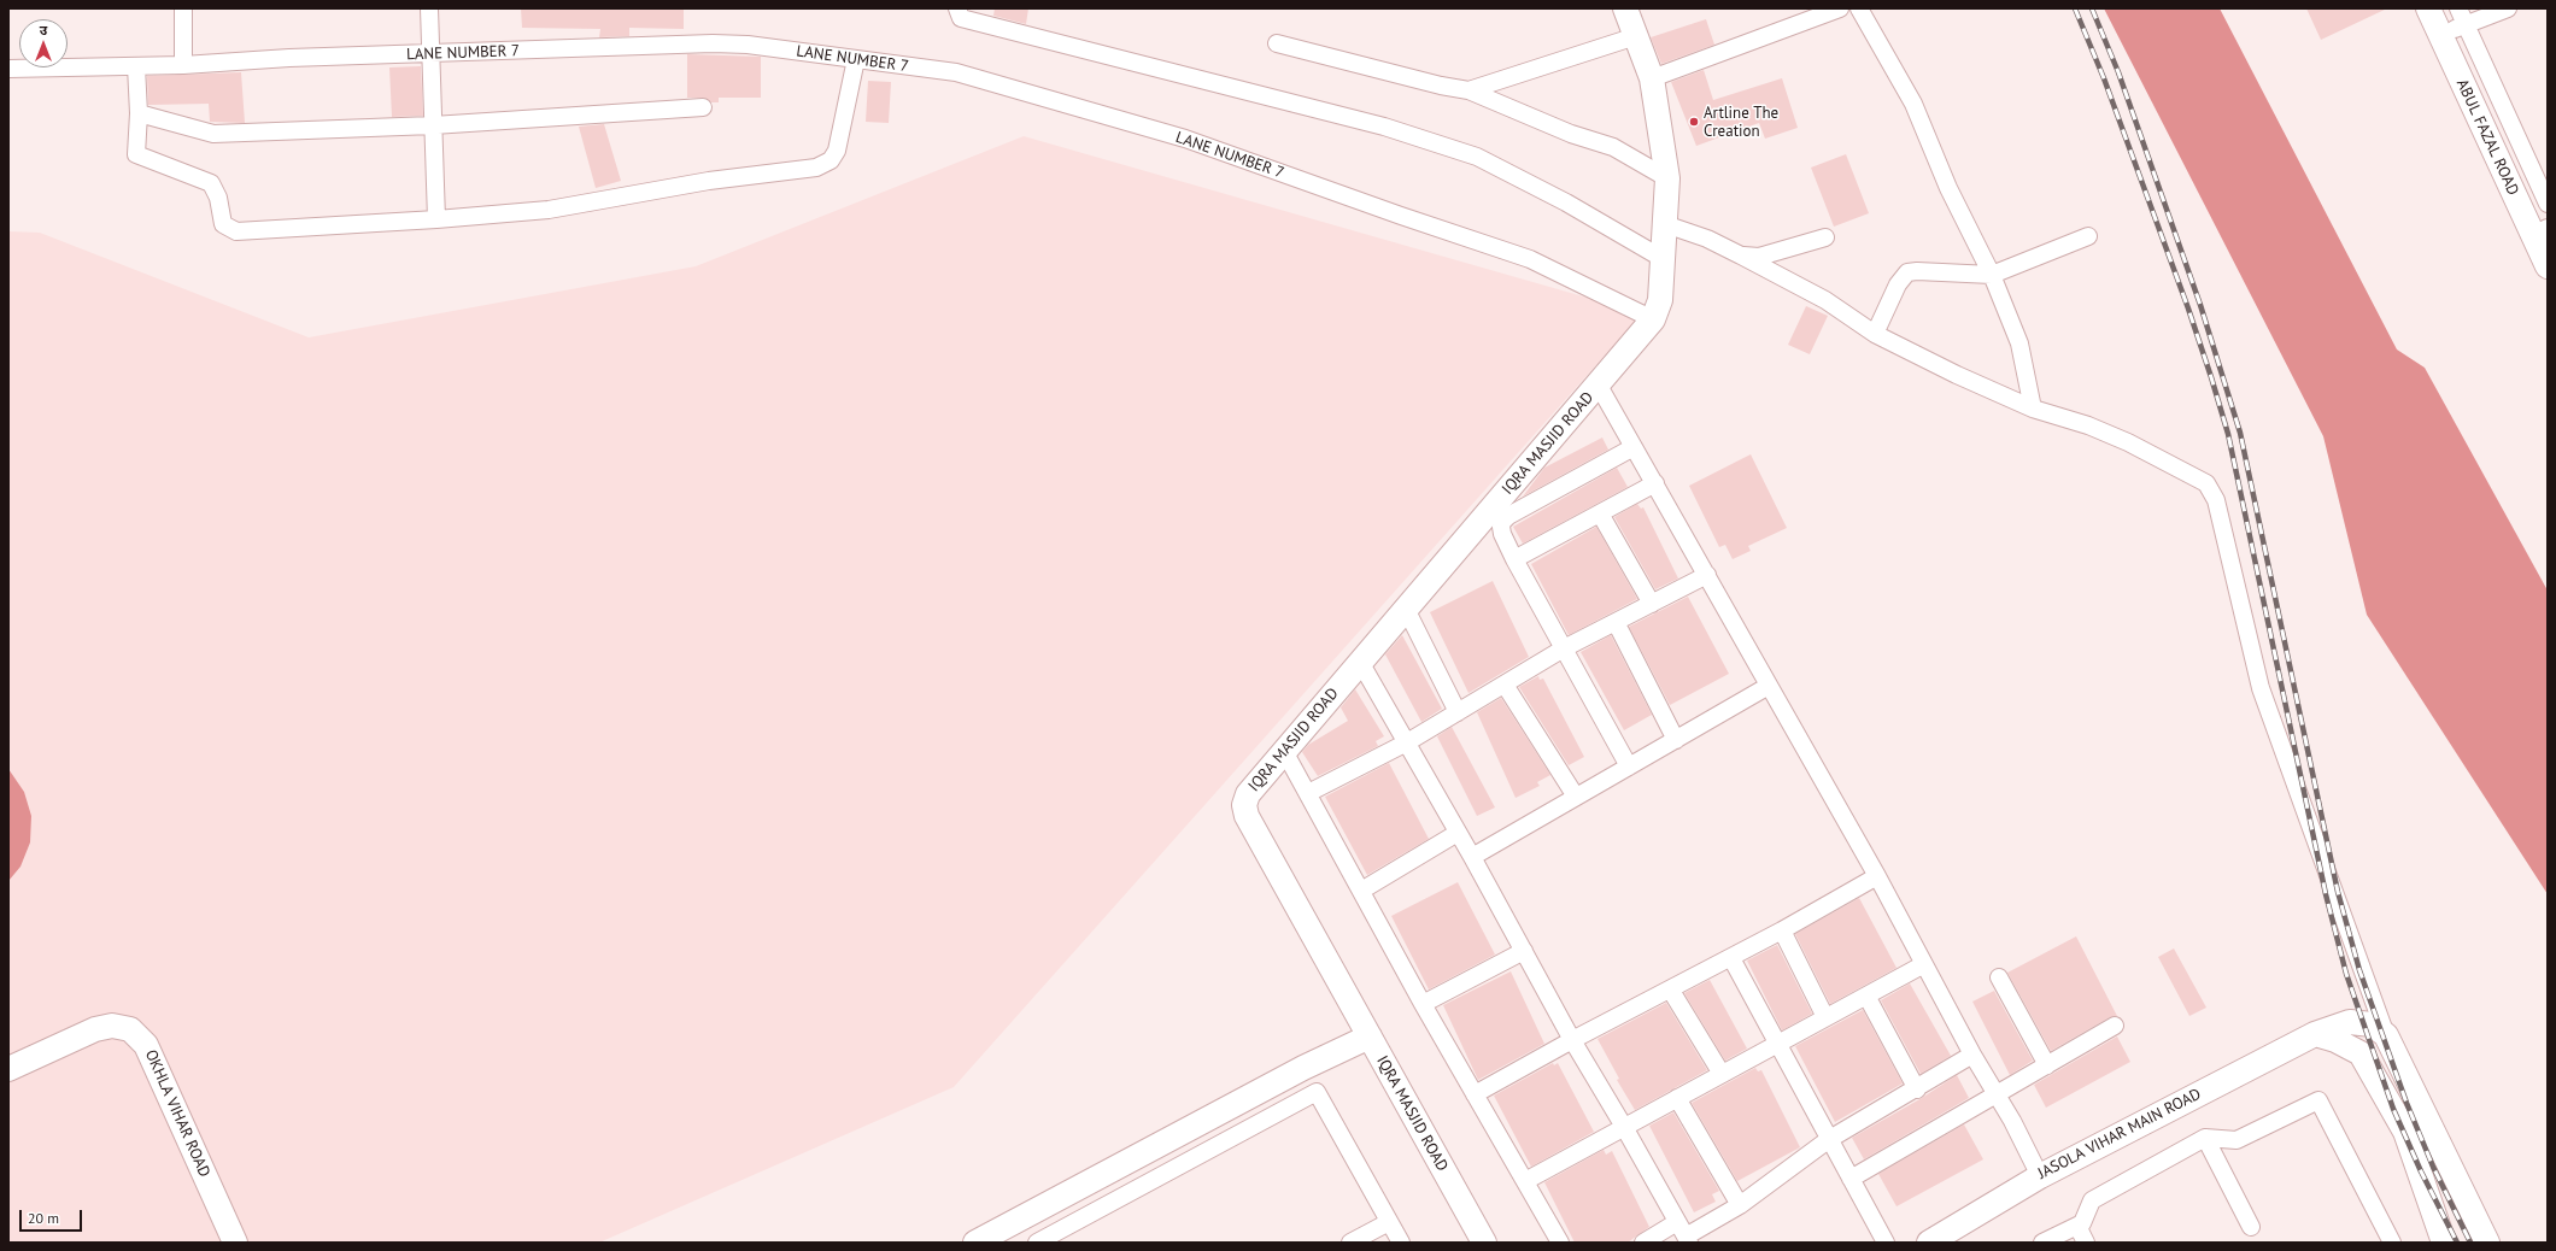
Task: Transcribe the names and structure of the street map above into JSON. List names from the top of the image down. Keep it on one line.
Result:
{"streets":{"street":["LANE NUMBER 7","ABUL FAZAL ROAD","IQRA MASJID ROAD","OKHLA VIHAR ROAD","JASOLA VIHAR MAIN ROAD"]},"crossings":[["LANE NUMBER 7","IQRA MASJID ROAD"]],"places":["Artline The Creation"],"scale_bar":"20 m","north":"top"}
